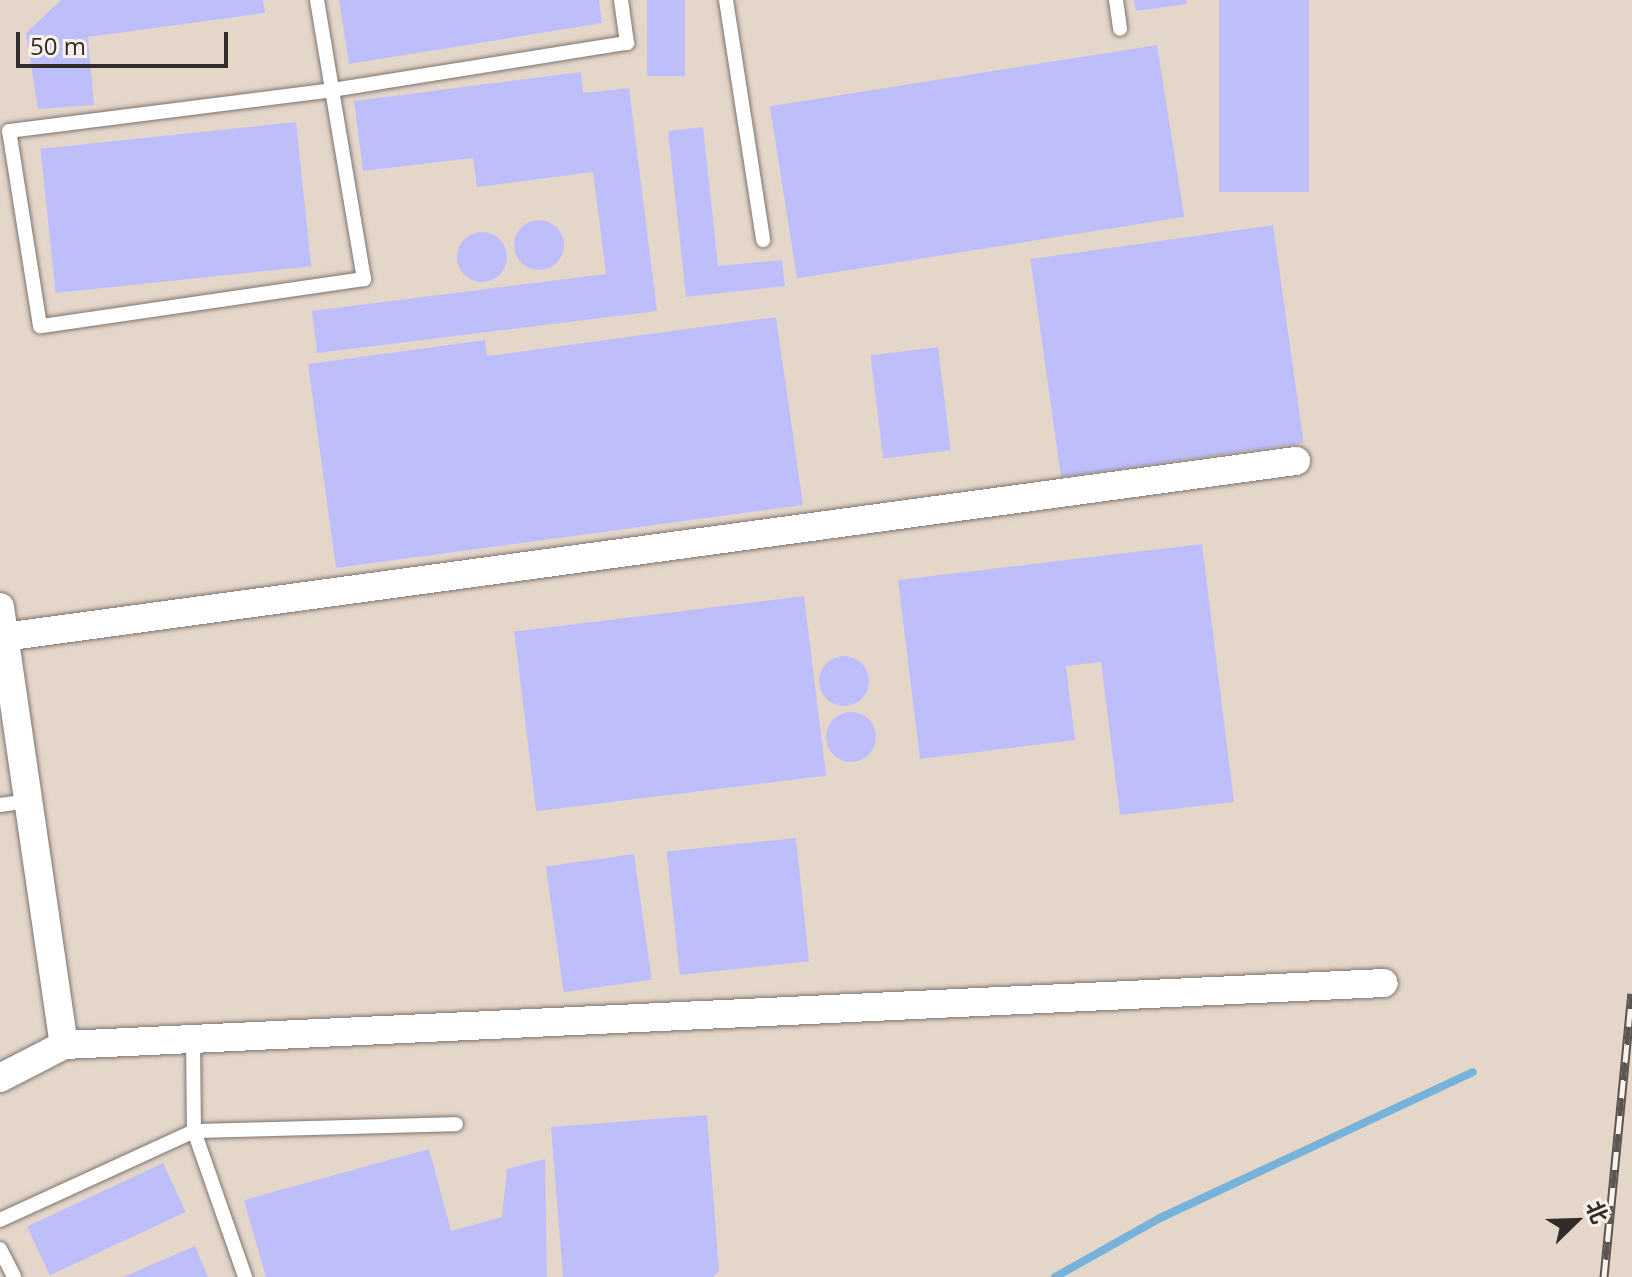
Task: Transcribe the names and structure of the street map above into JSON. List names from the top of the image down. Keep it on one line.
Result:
{"scale_bar":"50 m","north":"top right"}
